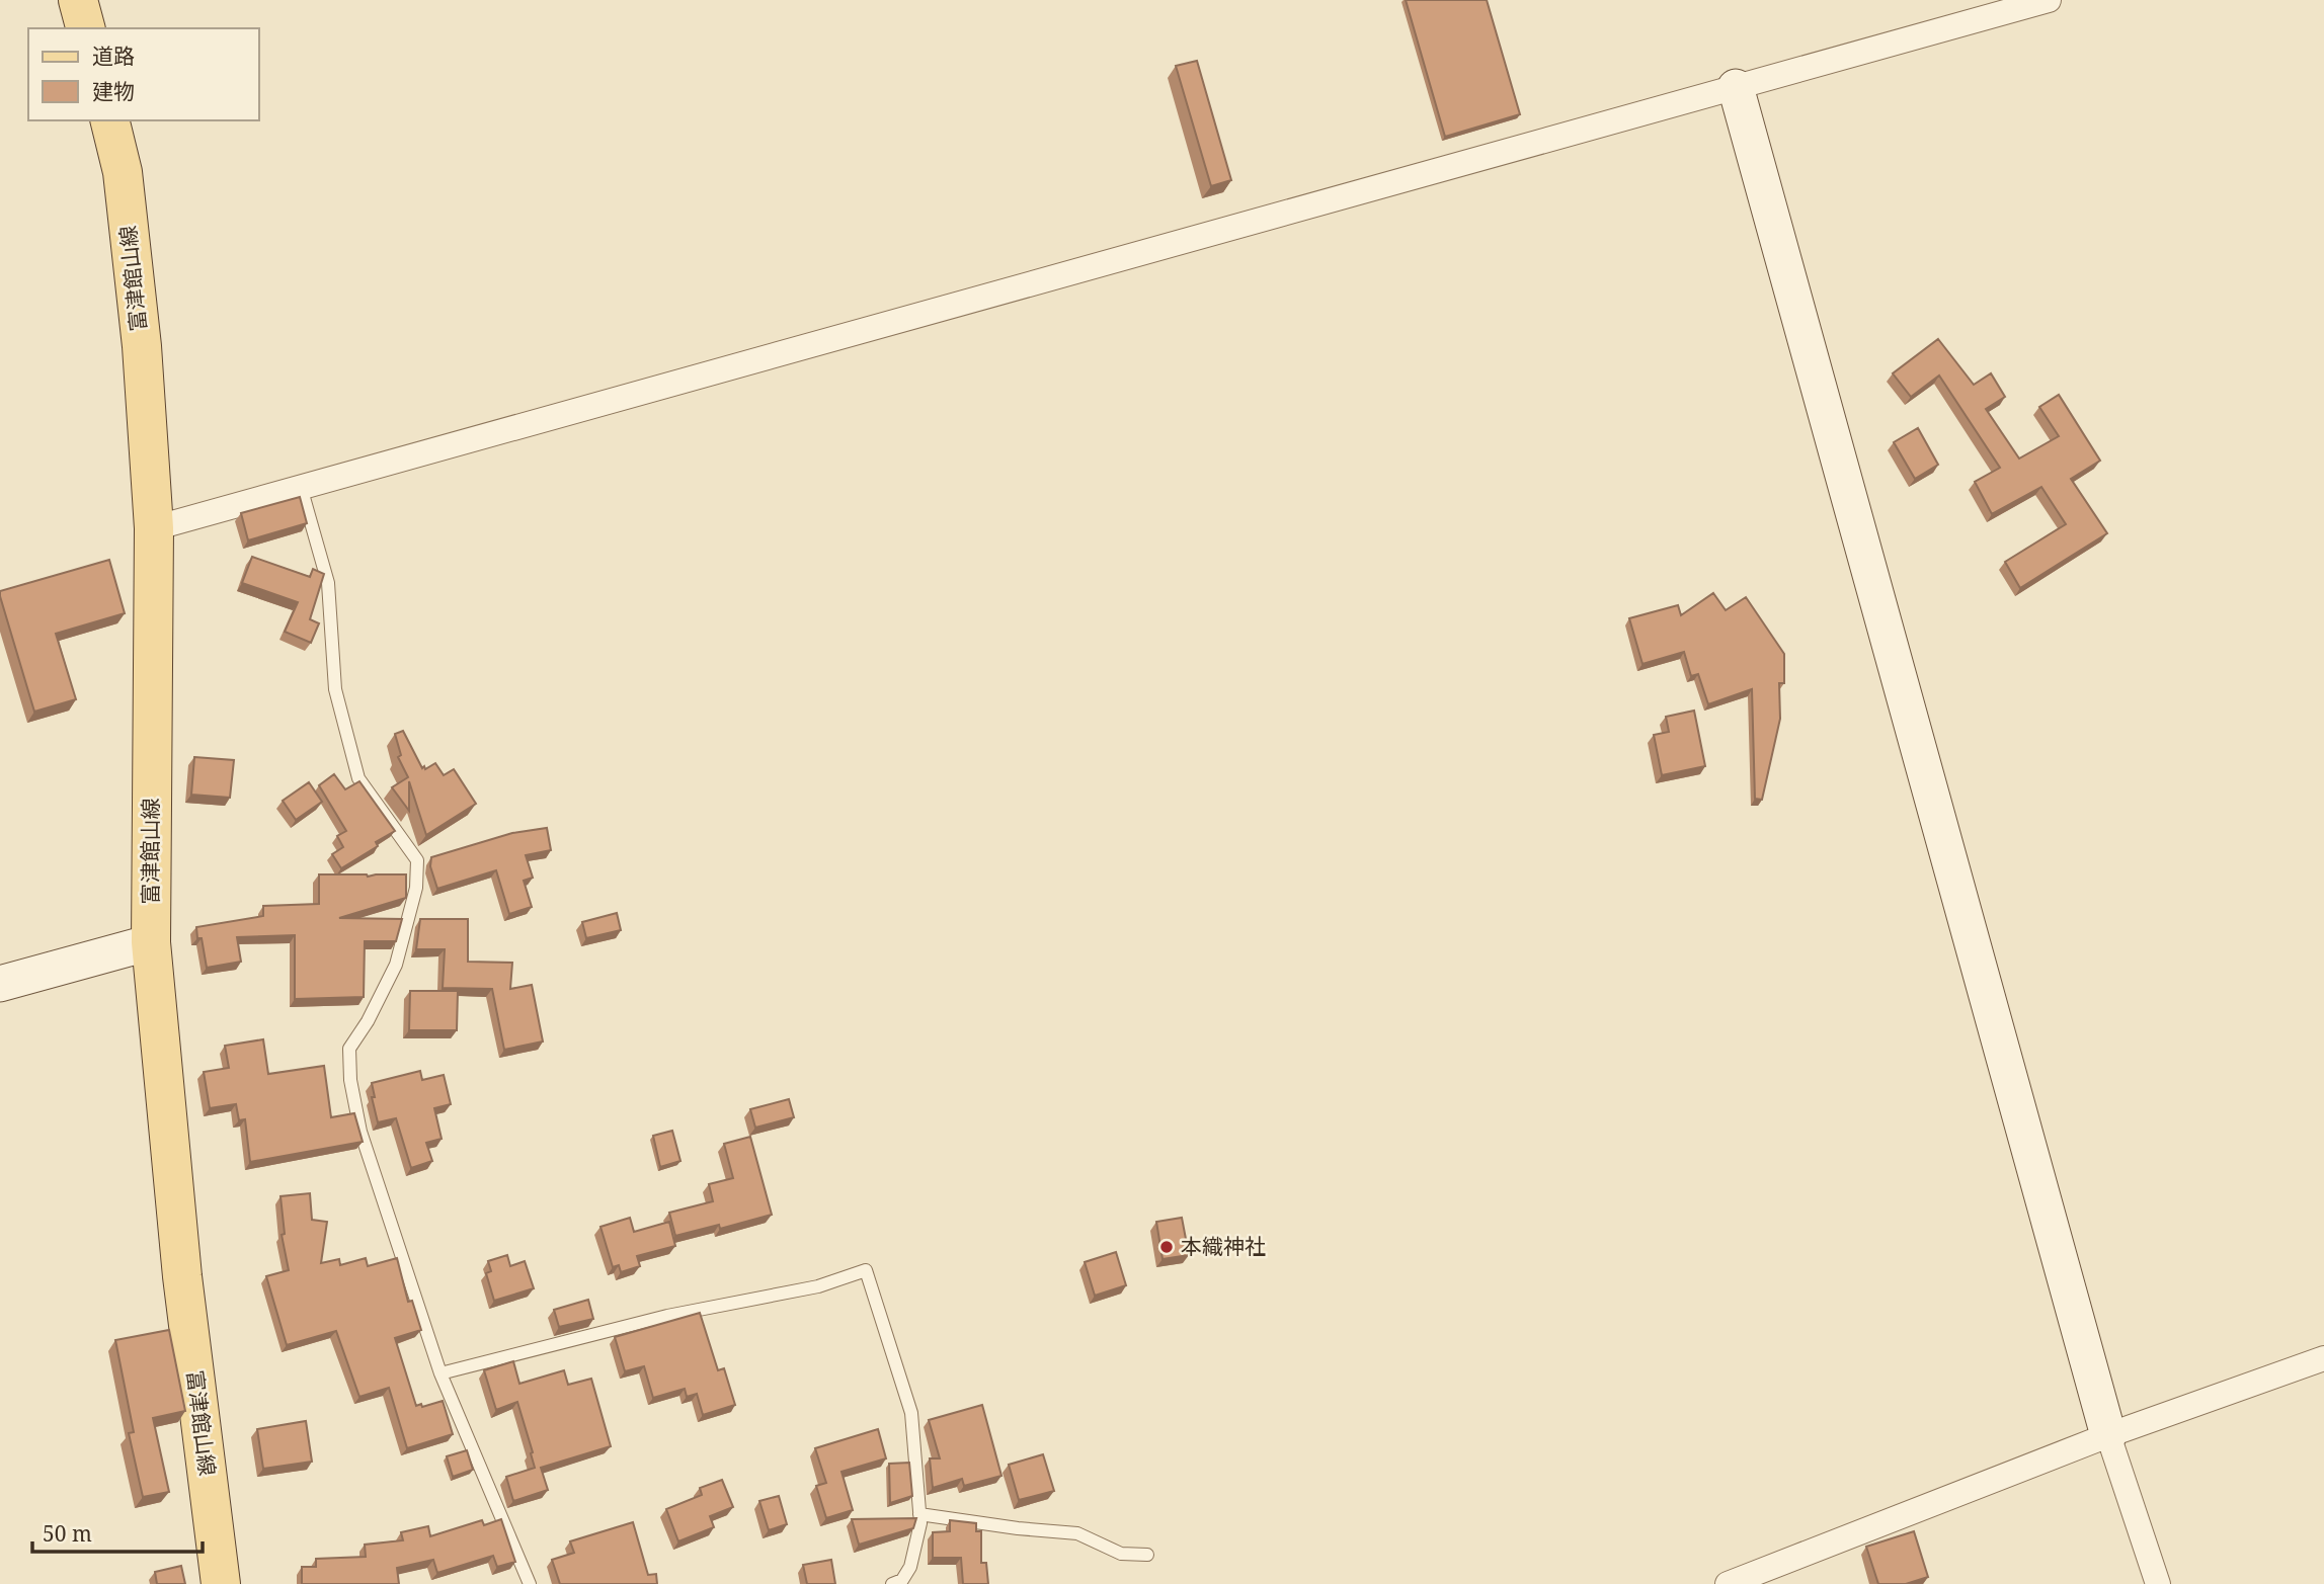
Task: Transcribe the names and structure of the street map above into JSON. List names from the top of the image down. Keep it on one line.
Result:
{"streets":{"main road":["富津館山線"]},"places":["本織神社"],"legend":["道路","建物"],"scale_bar":"50 m"}
